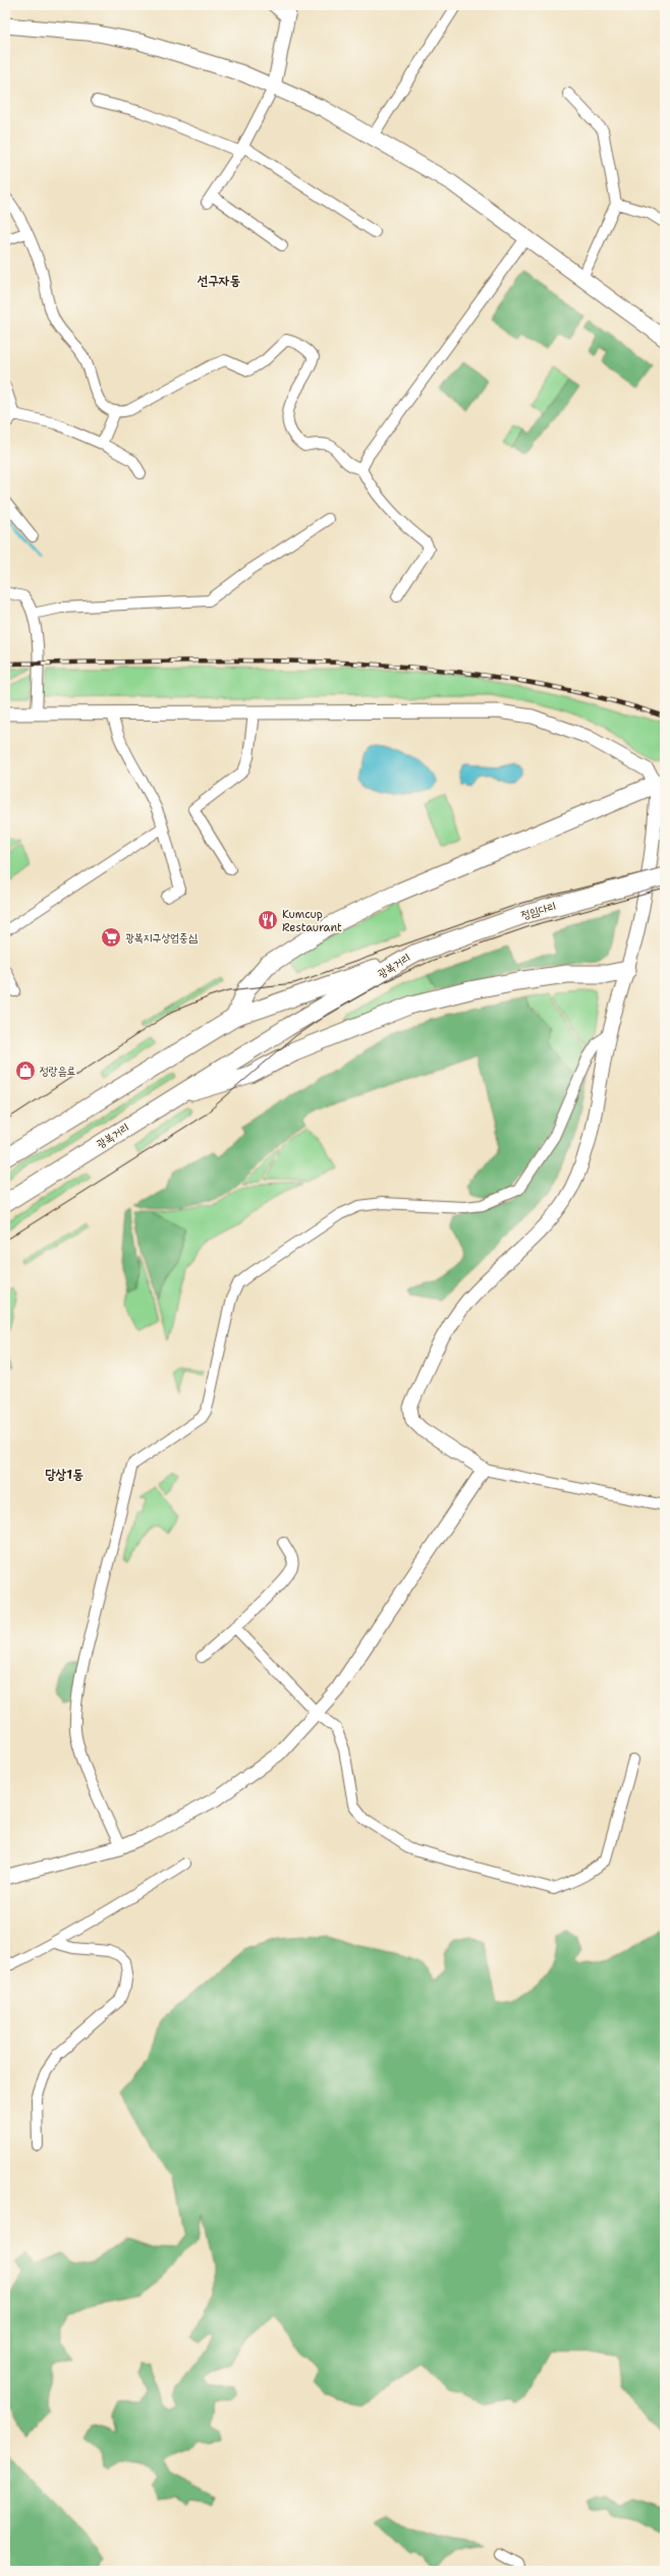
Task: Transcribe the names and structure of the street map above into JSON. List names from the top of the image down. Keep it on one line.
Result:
{"streets":{"highway":["정임다리","광복거리"]},"crossings":[["정임다리","광복거리"]],"districts":["선구자동","당상1동"],"places":{"restaurant":["Kumcup Restaurant"],"supermarket":["광복지구상업중심"],"shop":["정랑음료"]}}
